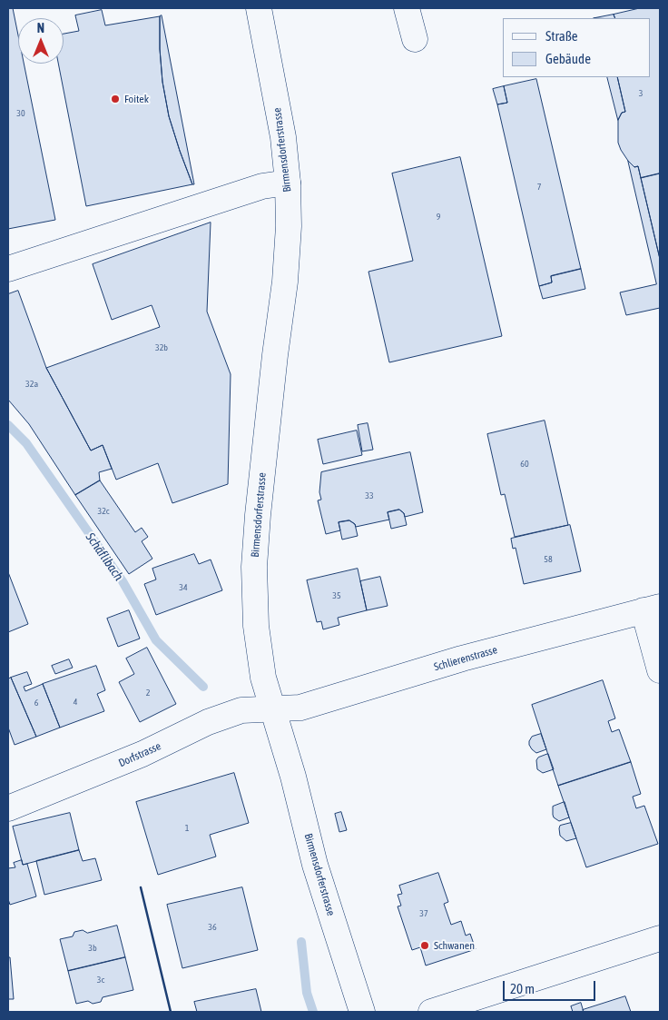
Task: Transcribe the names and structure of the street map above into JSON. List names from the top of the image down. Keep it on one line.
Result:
{"streets":{"main road":["Birmensdorferstrasse","Schlierenstrasse","Dorfstrasse"]},"crossings":[["Birmensdorferstrasse","Schlierenstrasse"],["Birmensdorferstrasse","Dorfstrasse"],["Schlierenstrasse","Dorfstrasse"]],"water":["Schäflibach"],"places":["Foitek","Schwanen"],"house_numbers":["3","30","7","9","32b","32a","60","33","32c","58","34","35","2","4","6","1","37","36","3b","3c"],"legend":["Straße","Gebäude"],"scale_bar":"20 m","north":"top"}
